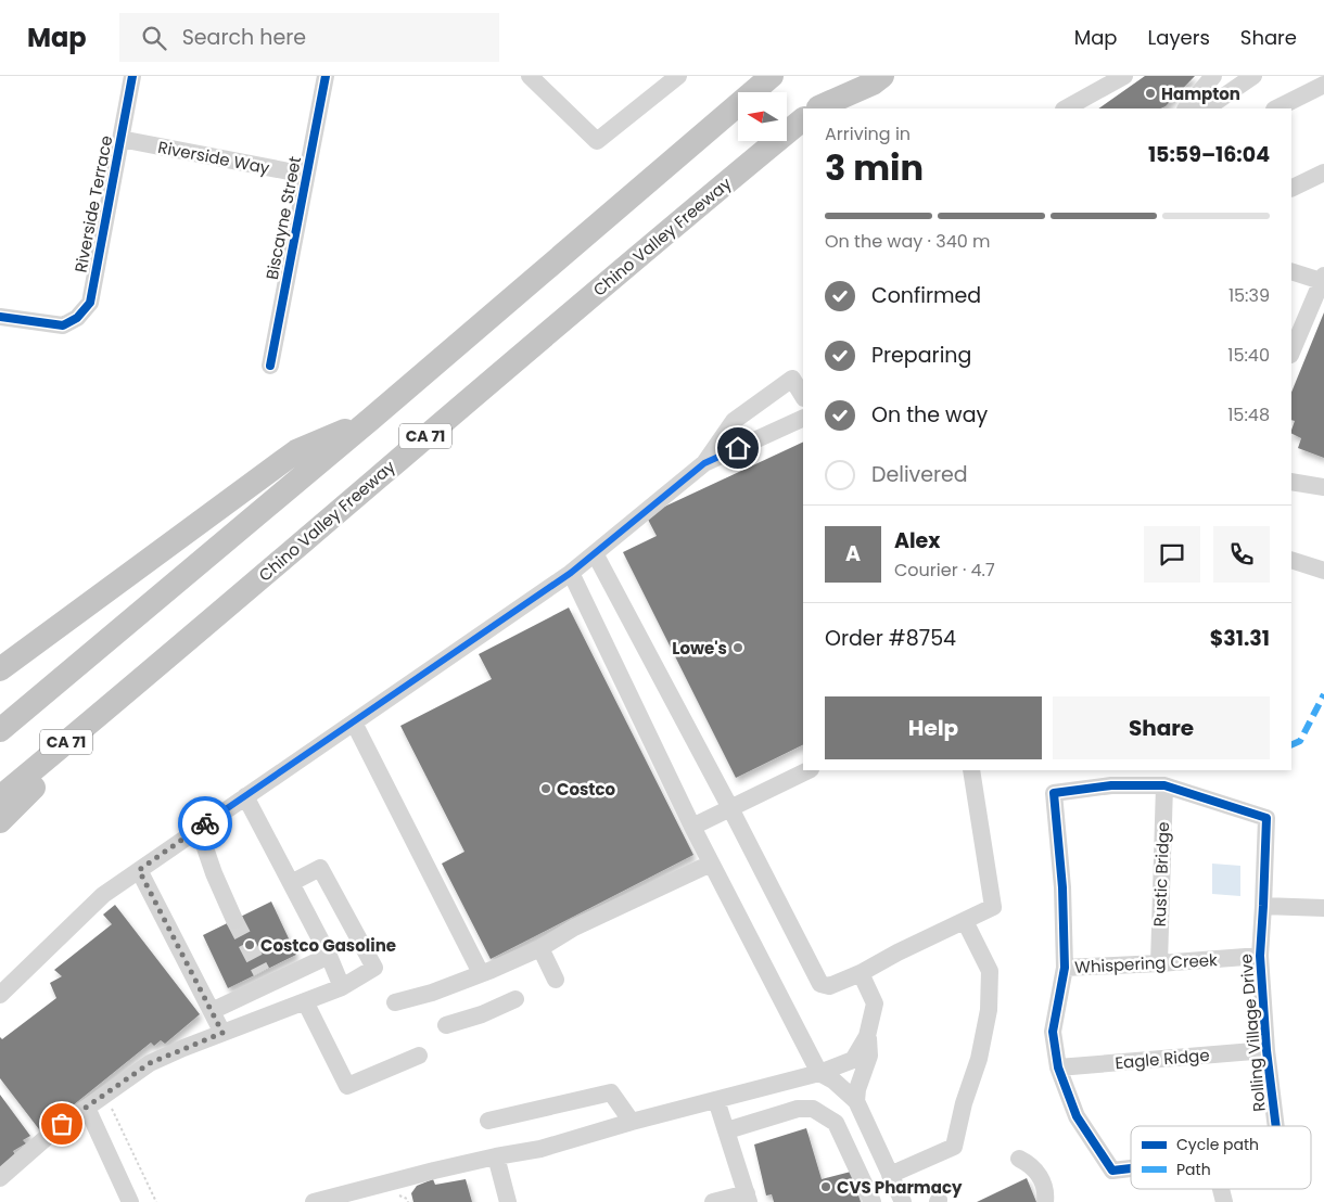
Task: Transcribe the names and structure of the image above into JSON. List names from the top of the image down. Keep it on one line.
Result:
{"streets":{"highway":["Chino Valley Freeway","CA 71"],"street":["Riverside Way","Riverside Terrace","Biscayne Street","Rustic Bridge","Whispering Creek","Rolling Village Drive","Eagle Ridge"]},"crossings":[["Riverside Way","Riverside Terrace"],["Riverside Way","Biscayne Street"],["Rustic Bridge","Whispering Creek"],["Rustic Bridge","Rolling Village Drive"],["Whispering Creek","Rolling Village Drive"],["Rolling Village Drive","Eagle Ridge"]],"places":["Hampton","Lowe's","Costco","Costco Gasoline","CVS Pharmacy"],"legend":["Cycle path","Path"],"north":"left","page":{"header":"Map","search":"Search here","nav":["Map","Layers","Share"],"heading":["3 min","Arriving in","15:59–16:04"],"panel":["Alex","Courier · 4.7","Order #8754","$31.31"],"bar":"On the way · 340 m","list":[["Confirmed","15:39"],["Preparing","15:40"],["On the way","15:48"],"Delivered"],"round":"A","buttons":["Help","Share"]}}
